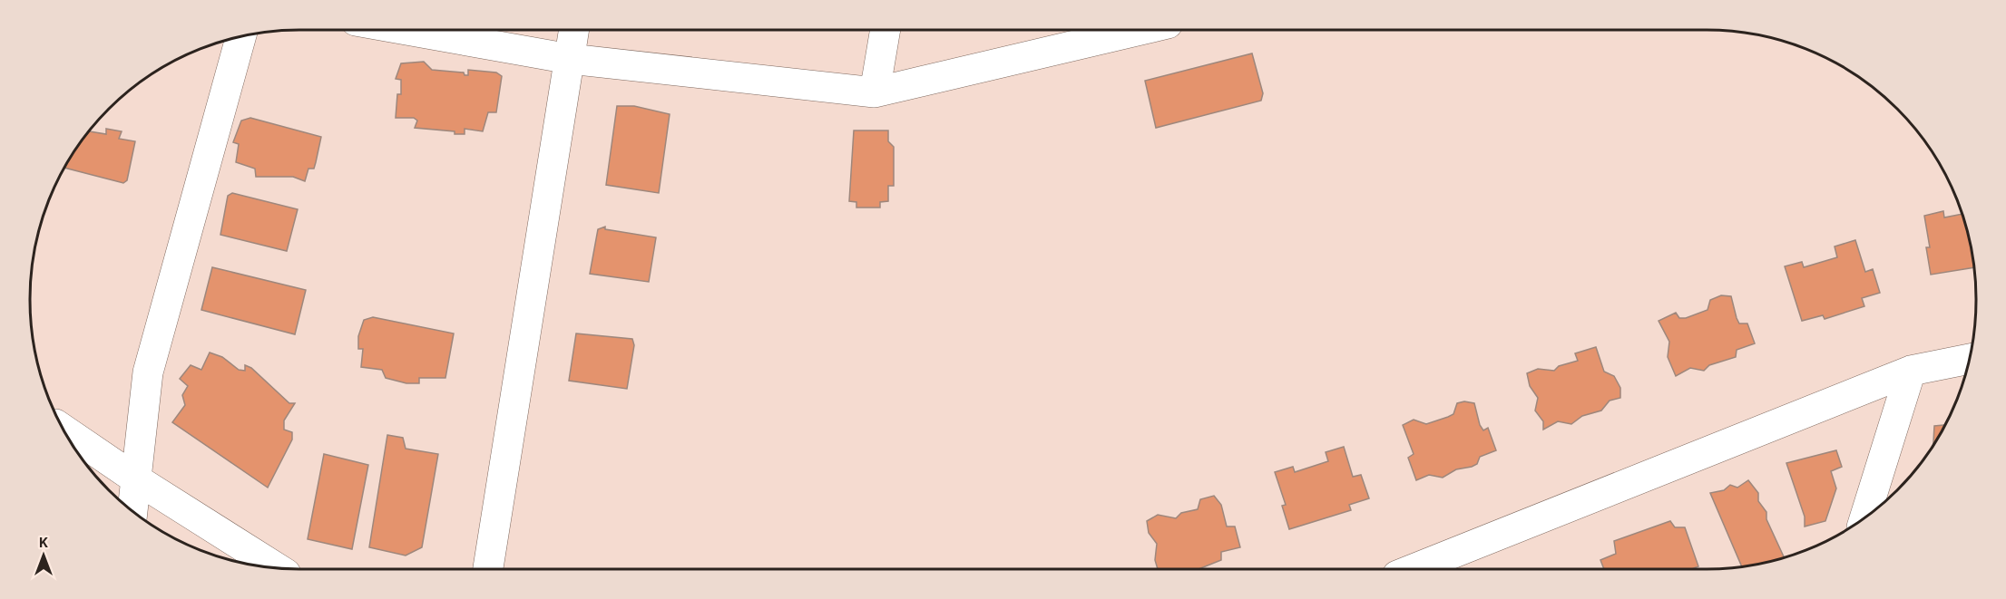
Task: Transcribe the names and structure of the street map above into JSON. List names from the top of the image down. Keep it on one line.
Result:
{"north":"top"}
